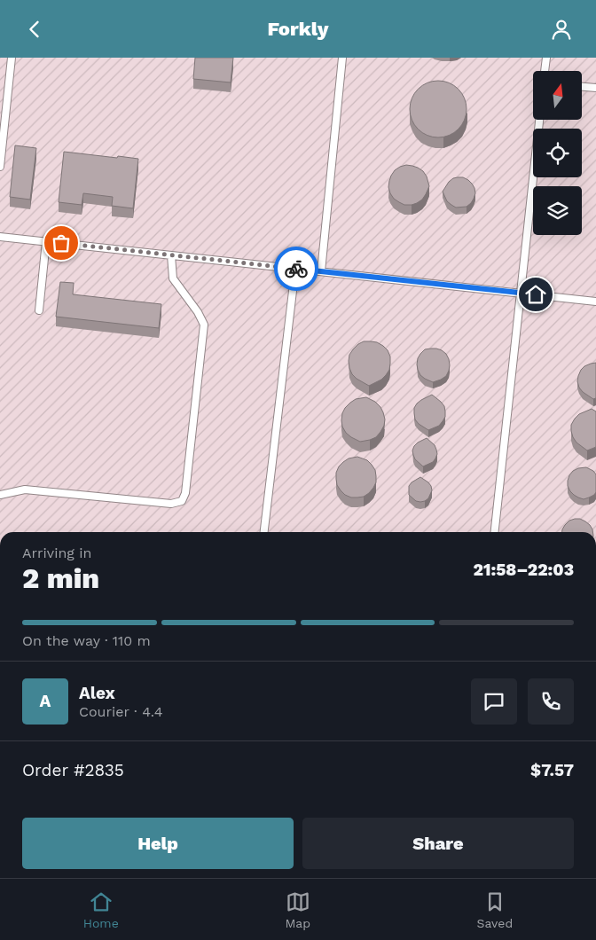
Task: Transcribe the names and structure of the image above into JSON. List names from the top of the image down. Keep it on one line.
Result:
{"north":"top","page":{"header":"Forkly","heading":["2 min","Arriving in","21:58–22:03"],"panel":["Alex","Courier · 4.4","Order #2835","$7.57"],"bar":"On the way · 110 m","round":"A","buttons":["Help","Share"],"tabs":["Home","Map","Saved"]}}
